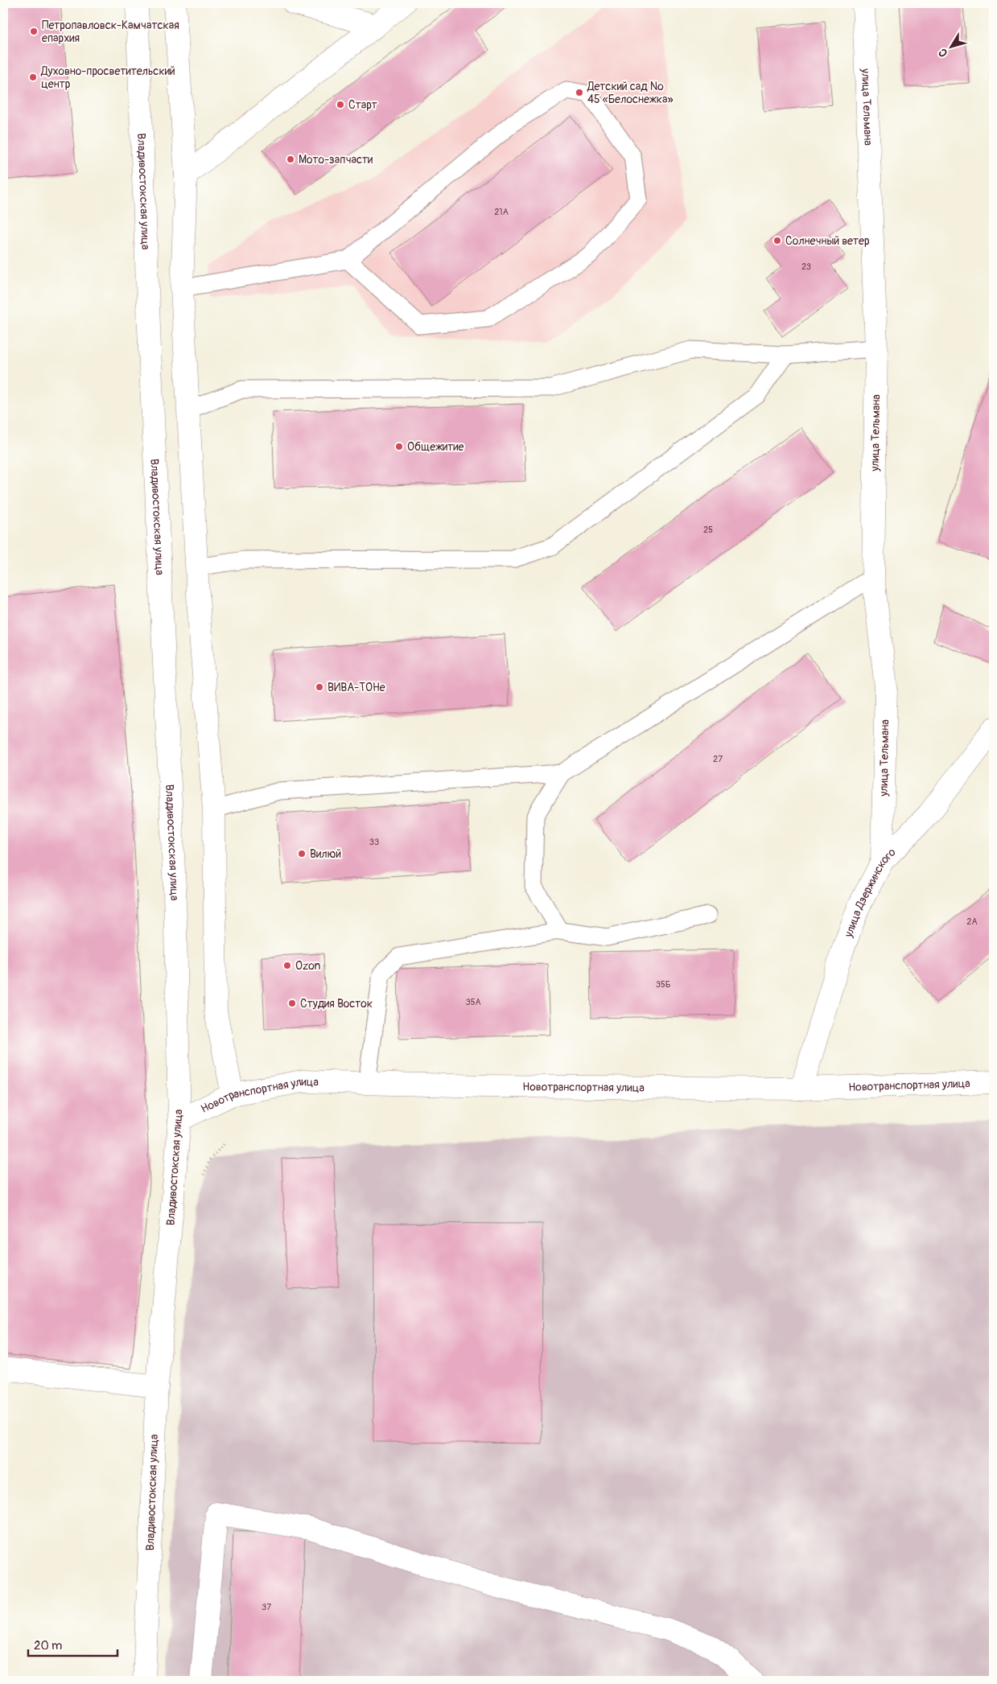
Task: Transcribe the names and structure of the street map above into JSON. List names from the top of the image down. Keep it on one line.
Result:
{"streets":{"street":["улица Тельмана","Владивостокская улица","улица Дзержинского","Новотранспортная улица"]},"crossings":[["улица Тельмана","улица Дзержинского"],["Владивостокская улица","Новотранспортная улица"],["улица Дзержинского","Новотранспортная улица"]],"places":["Петропавловск-Камчатская епархия","Духовно-просветительский центр","Детский сад № 45 «Белоснежка»","Старт","Мото-запчасти","Солнечный ветер","Общежитие","ВИВА-ТОНе","Вилюй","Ozon","Студия Восток"],"house_numbers":["21А","23","25","27","33","2А","35Б","35А","37"],"scale_bar":"20 m","north":"bottom left"}
